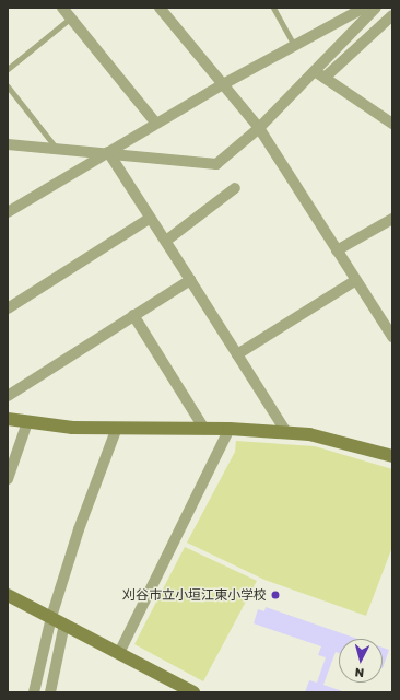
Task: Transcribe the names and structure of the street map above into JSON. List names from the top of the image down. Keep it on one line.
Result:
{"places":["刈谷市立小垣江東小学校"],"north":"bottom"}
